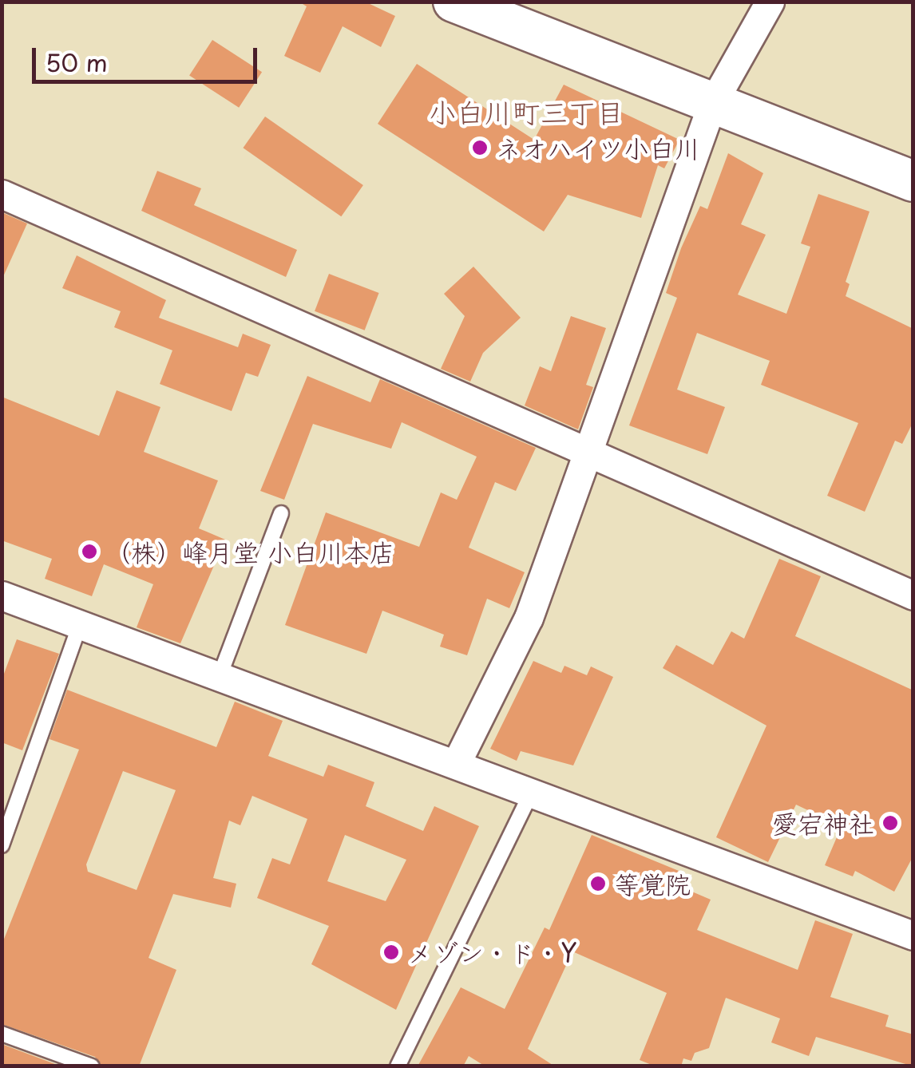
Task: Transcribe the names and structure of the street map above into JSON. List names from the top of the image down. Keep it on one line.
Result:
{"districts":["小白川町三丁目"],"places":["ネオハイツ小白川","（株）峰月堂 小白川本店","愛宕神社","等覚院","メゾン・ド・Y"],"scale_bar":"50 m"}
